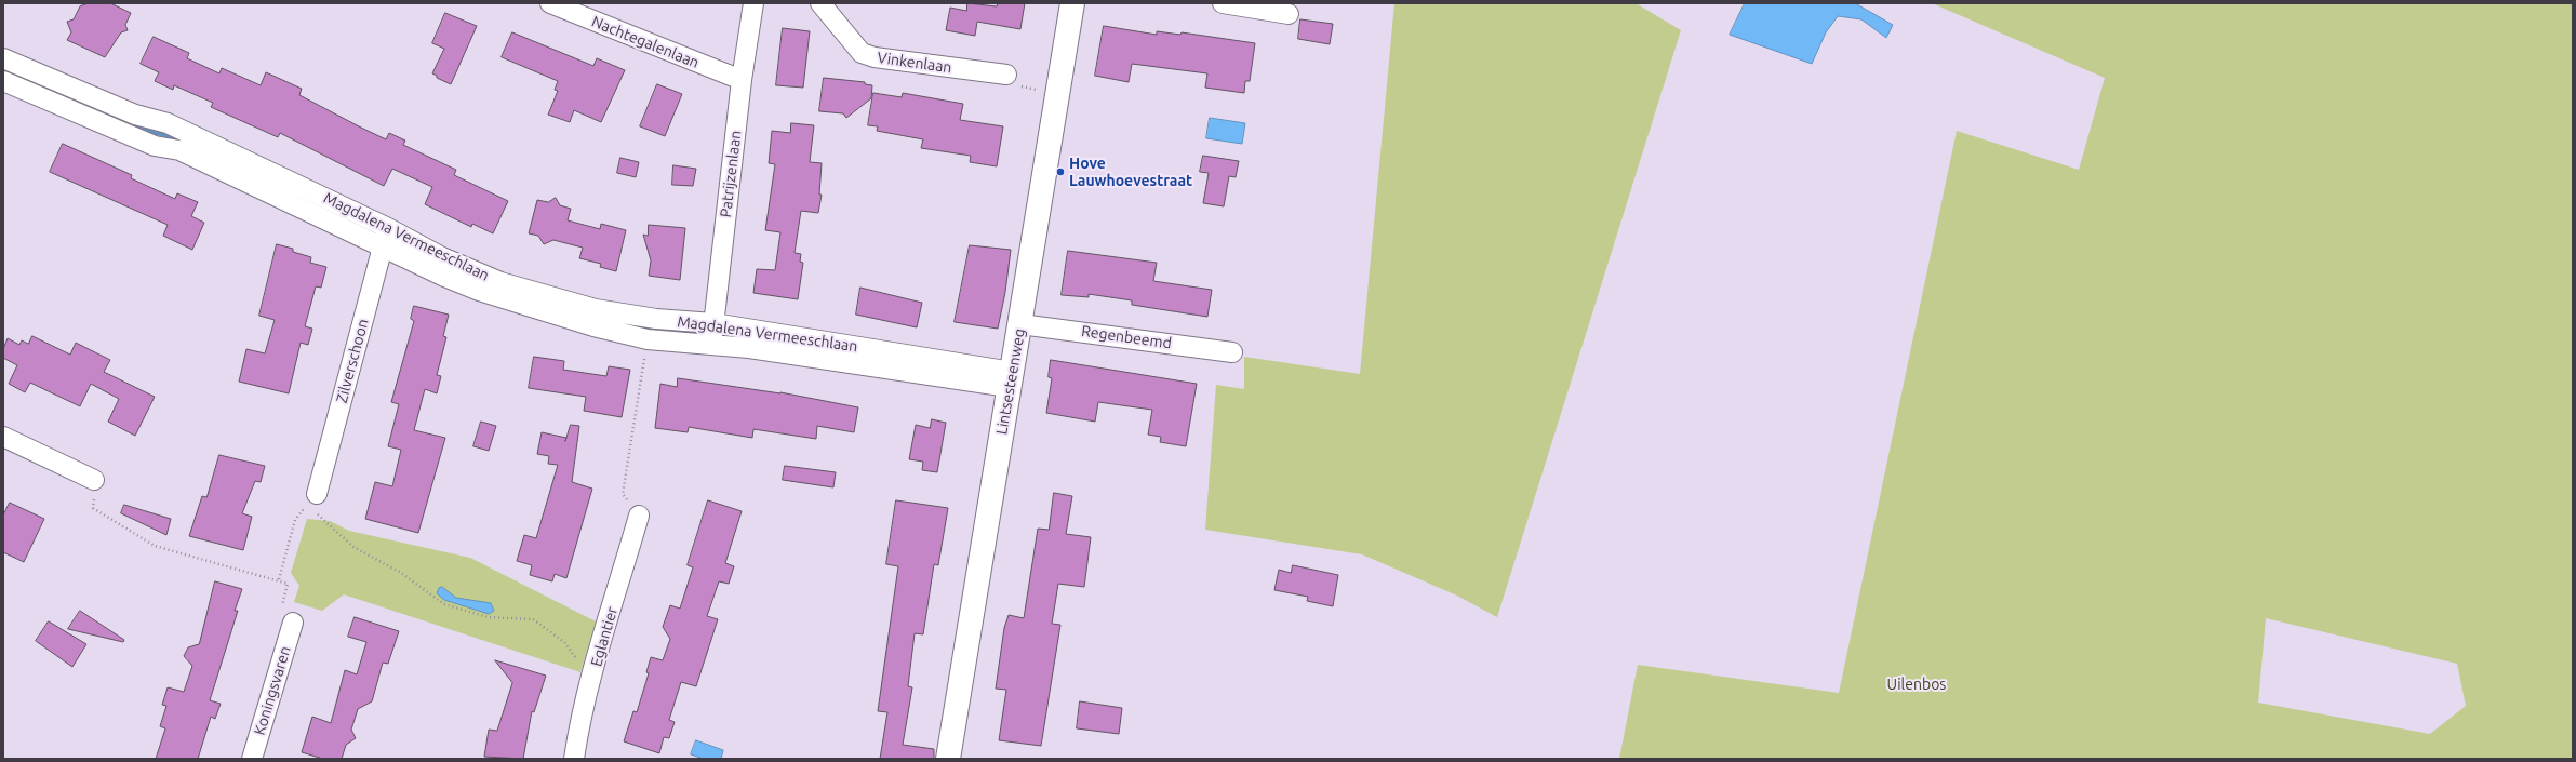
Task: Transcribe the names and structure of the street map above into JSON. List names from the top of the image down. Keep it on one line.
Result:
{"streets":{"street":["Nachtegalenlaan","Vinkenlaan","Patrijzenlaan","Magdalena Vermeeschlaan","Regenbeemd","Zilverschoon","Lintsesteenweg","Eglantier","Koningsvaren"]},"crossings":[["Nachtegalenlaan","Patrijzenlaan"],["Patrijzenlaan","Magdalena Vermeeschlaan"],["Magdalena Vermeeschlaan","Zilverschoon"],["Magdalena Vermeeschlaan","Lintsesteenweg"],["Regenbeemd","Lintsesteenweg"]],"parks":["Uilenbos"],"places":["Hove Lauwhoevestraat"]}
